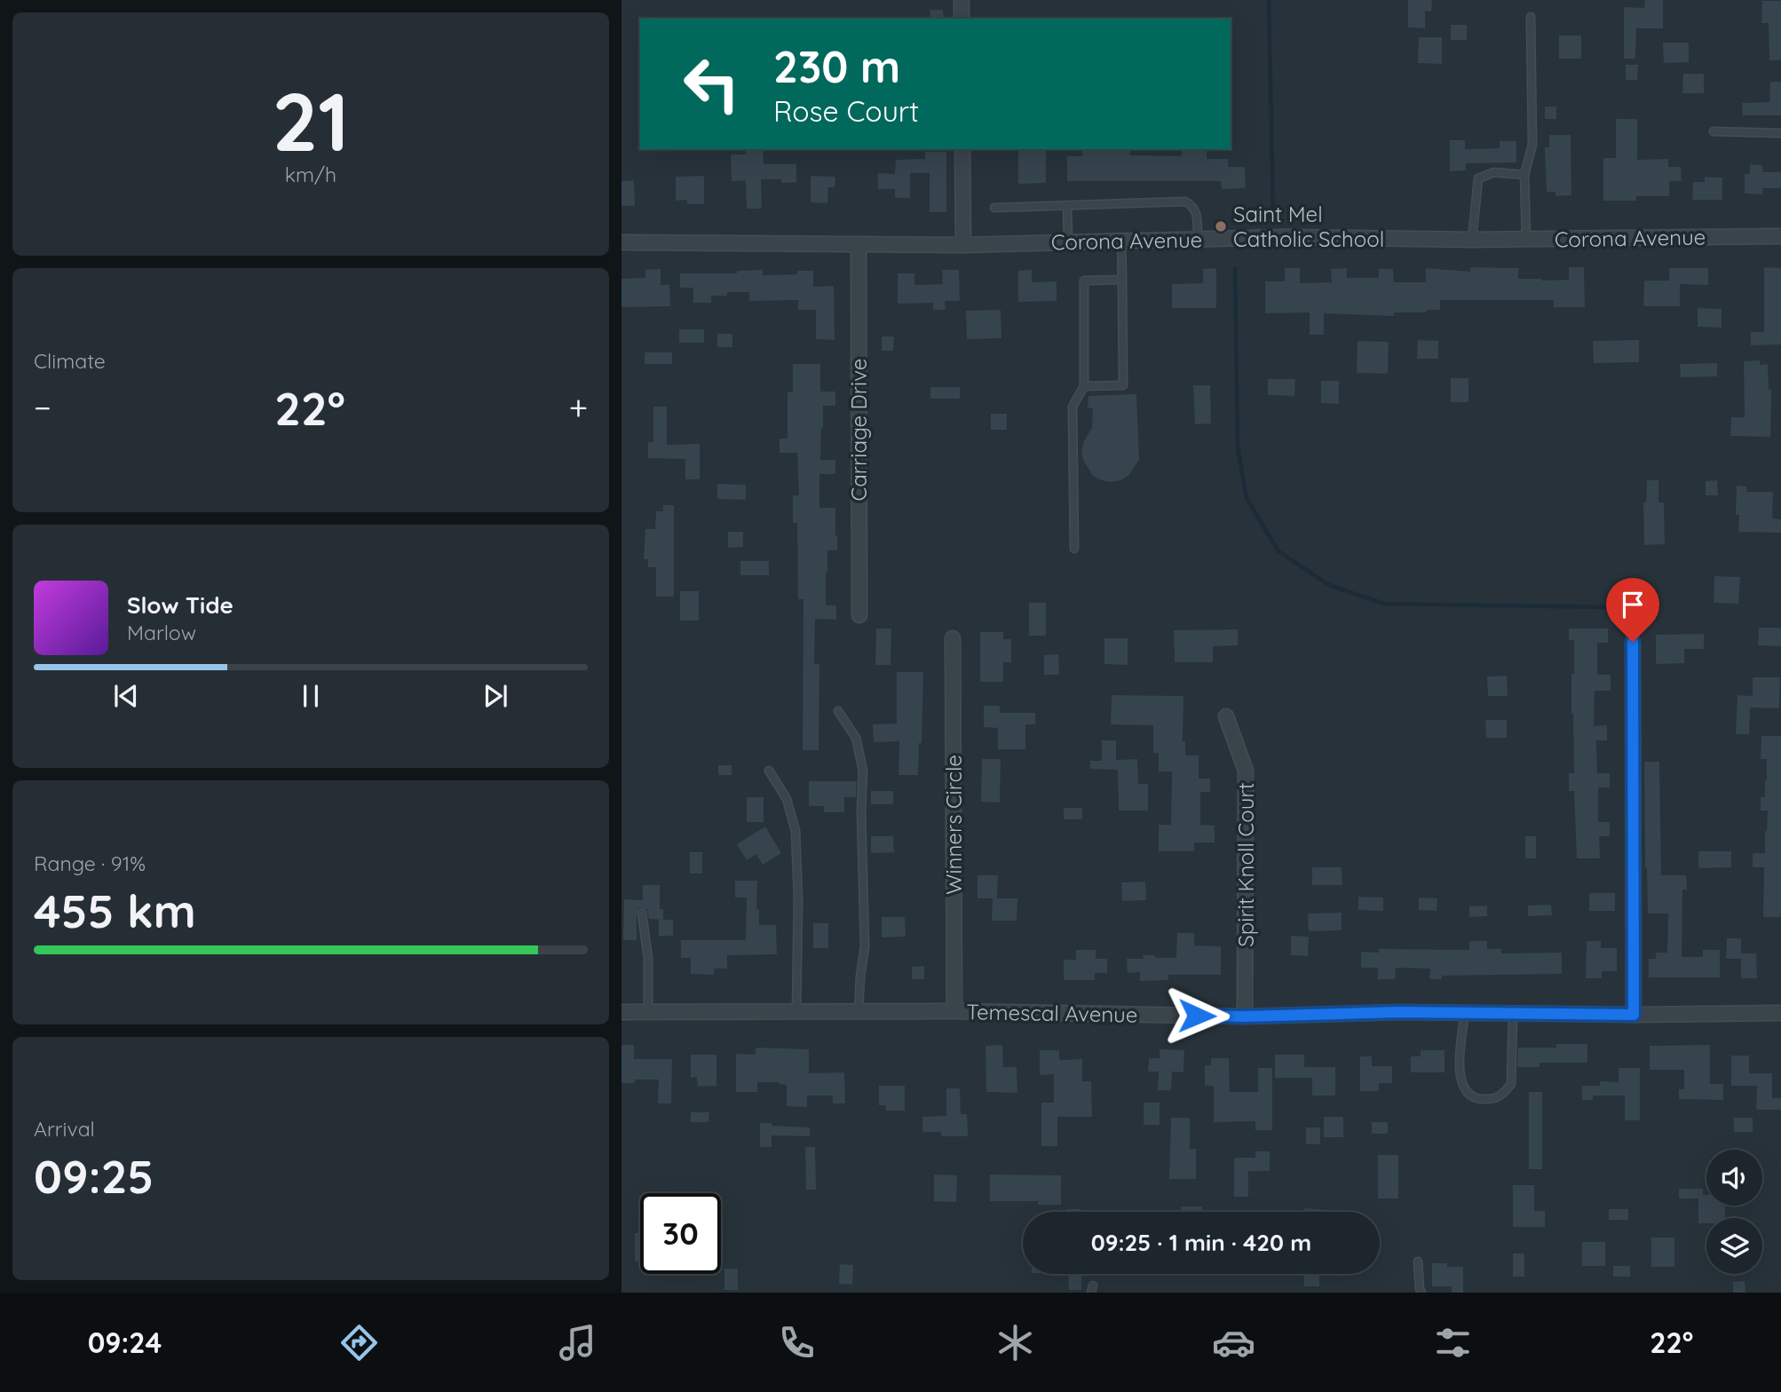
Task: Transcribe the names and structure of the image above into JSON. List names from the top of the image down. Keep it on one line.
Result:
{"streets":{"street":["Corona Avenue","Carriage Drive","Winners Circle","Spirit Knoll Court","Temescal Avenue"]},"crossings":[["Corona Avenue","Carriage Drive"],["Winners Circle","Temescal Avenue"],["Spirit Knoll Court","Temescal Avenue"]],"places":["Saint Mel Catholic School"],"page":{"tile":[["21","km/h"],"Climate",["Range · 91%","455 km"],["Arrival","09:25"]],"turn":["230 m","Rose Court"],"heat":["−","22°","+"],"song":["Slow Tide","Marlow"],"limit":"30","trip":"09:25 · 1 min · 420 m","tabs":["09:24","22°"]}}
